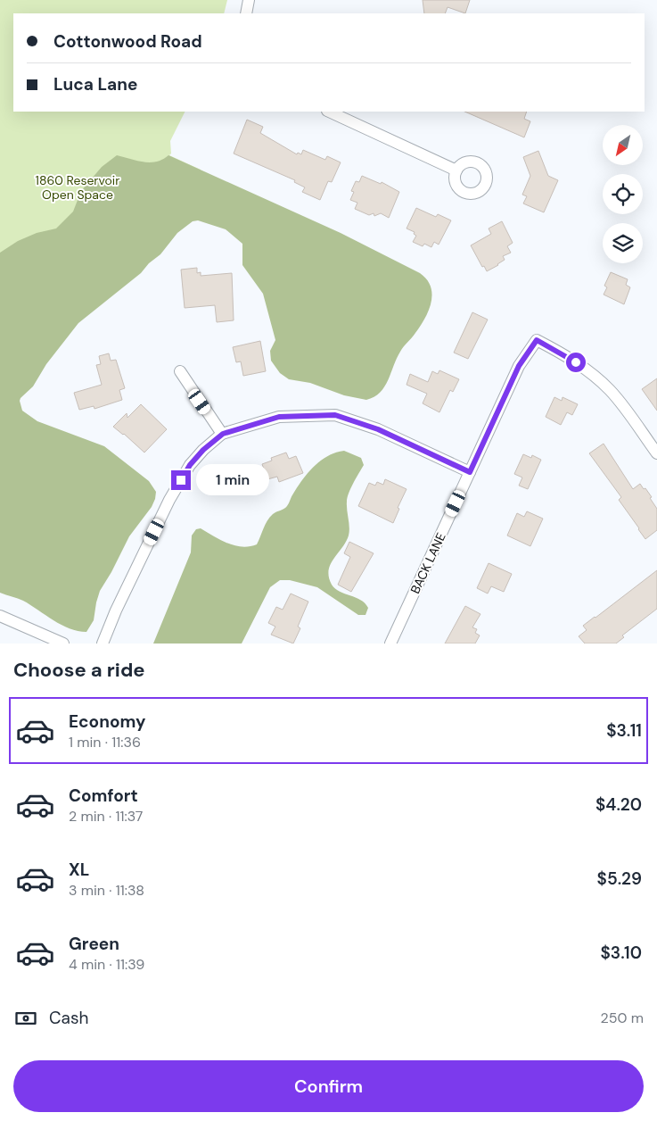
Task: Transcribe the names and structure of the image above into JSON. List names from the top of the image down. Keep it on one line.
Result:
{"streets":{"street":["BACK LANE"]},"parks":["1860 Reservoir Open Space"],"north":"bottom left","page":{"banner":["Cottonwood Road","Luca Lane"],"bubble":"1 min","heading":"Choose a ride","list":[{"name":"Economy","note":"1 min · 11:36","value":"$3.11"},{"name":"Comfort","note":"2 min · 11:37","value":"$4.20"},{"name":"XL","note":"3 min · 11:38","value":"$5.29"},{"name":"Green","note":"4 min · 11:39","value":"$3.10"}],"pay":["Cash","250 m"],"buttons":"Confirm"}}
